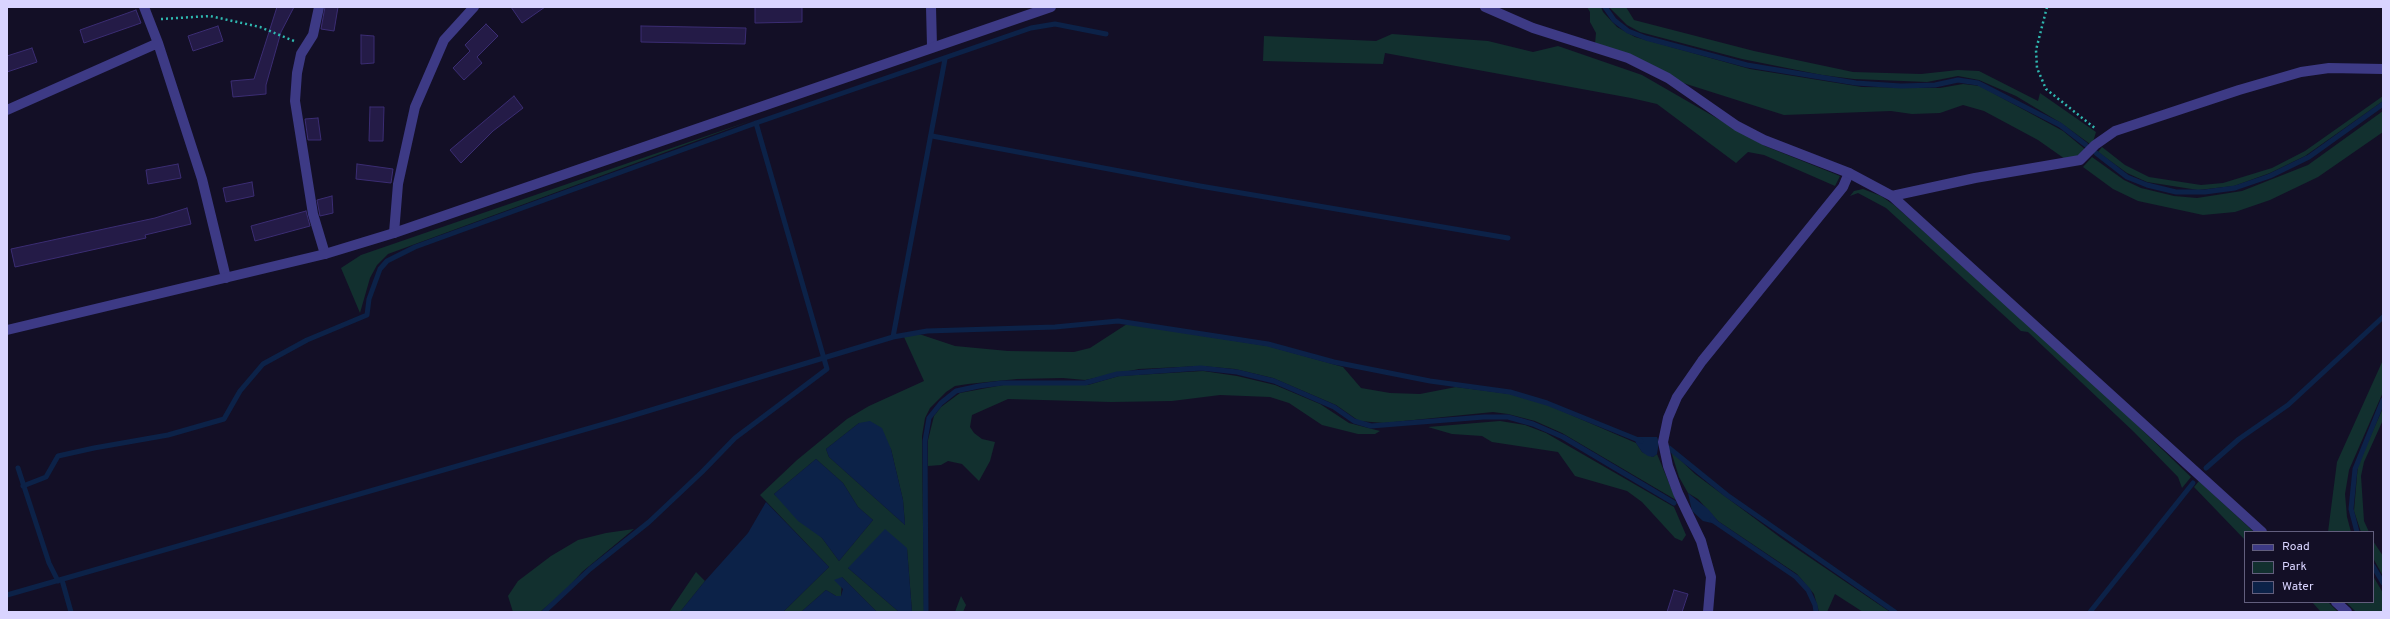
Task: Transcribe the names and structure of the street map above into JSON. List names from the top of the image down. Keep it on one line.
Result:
{"legend":["Road","Park","Water"]}
